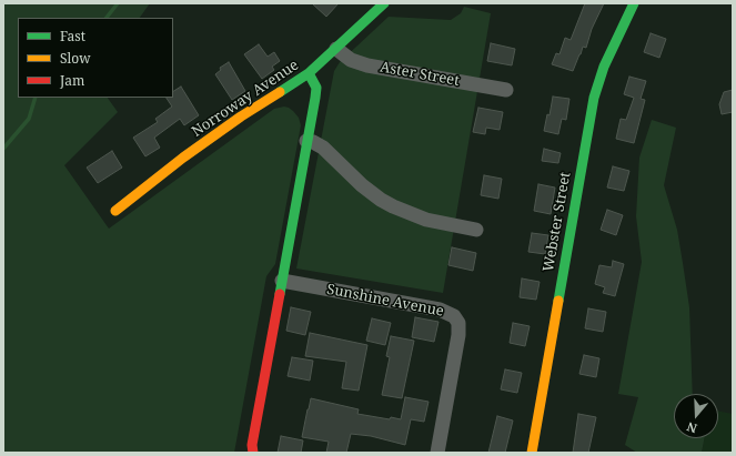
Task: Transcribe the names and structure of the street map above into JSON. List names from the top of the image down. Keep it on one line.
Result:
{"streets":{"street":["Aster Street","Norroway Avenue","Webster Street","Sunshine Avenue"]},"crossings":[["Aster Street","Norroway Avenue"]],"legend":["Fast","Slow","Jam"],"north":"bottom"}
